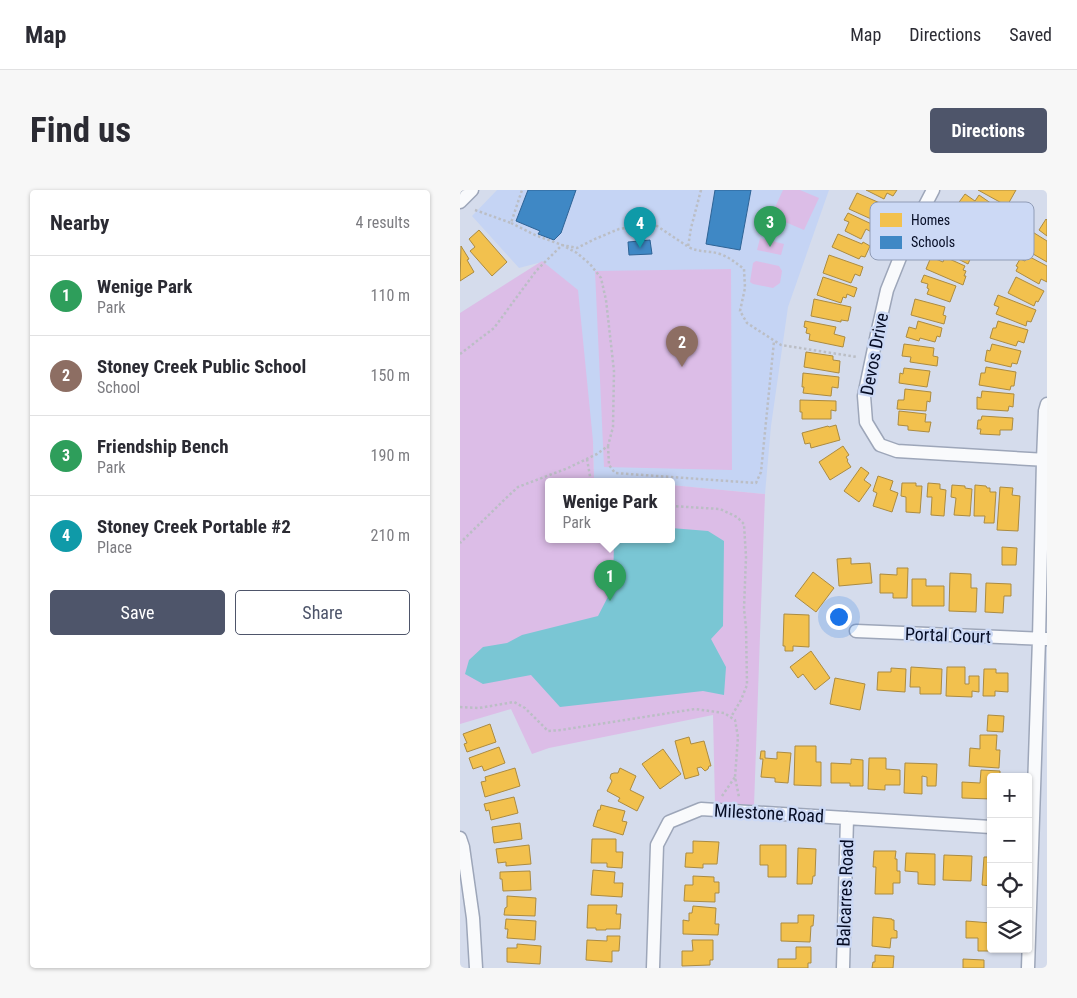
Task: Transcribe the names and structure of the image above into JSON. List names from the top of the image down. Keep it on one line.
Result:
{"streets":{"street":["Devos Drive","Portal Court","Milestone Road","Balcarres Road"]},"crossings":[["Milestone Road","Balcarres Road"]],"legend":["Homes","Schools"],"page":{"header":"Map","nav":["Map","Directions","Saved"],"buttons":["Directions",["Save","Share"]],"title":"Find us","heading":["Nearby","4 results"],"pins":["3","4","2","1"],"list":[{"mark":"1","name":"Wenige Park","note":"Park","value":"110 m"},{"mark":"2","name":"Stoney Creek Public School","note":"School","value":"150 m"},{"mark":"3","name":"Friendship Bench","note":"Park","value":"190 m"},{"mark":"4","name":"Stoney Creek Portable #2","note":"Place","value":"210 m"}],"popup":["Wenige Park","Park"],"map_buttons":["+","−"]}}
